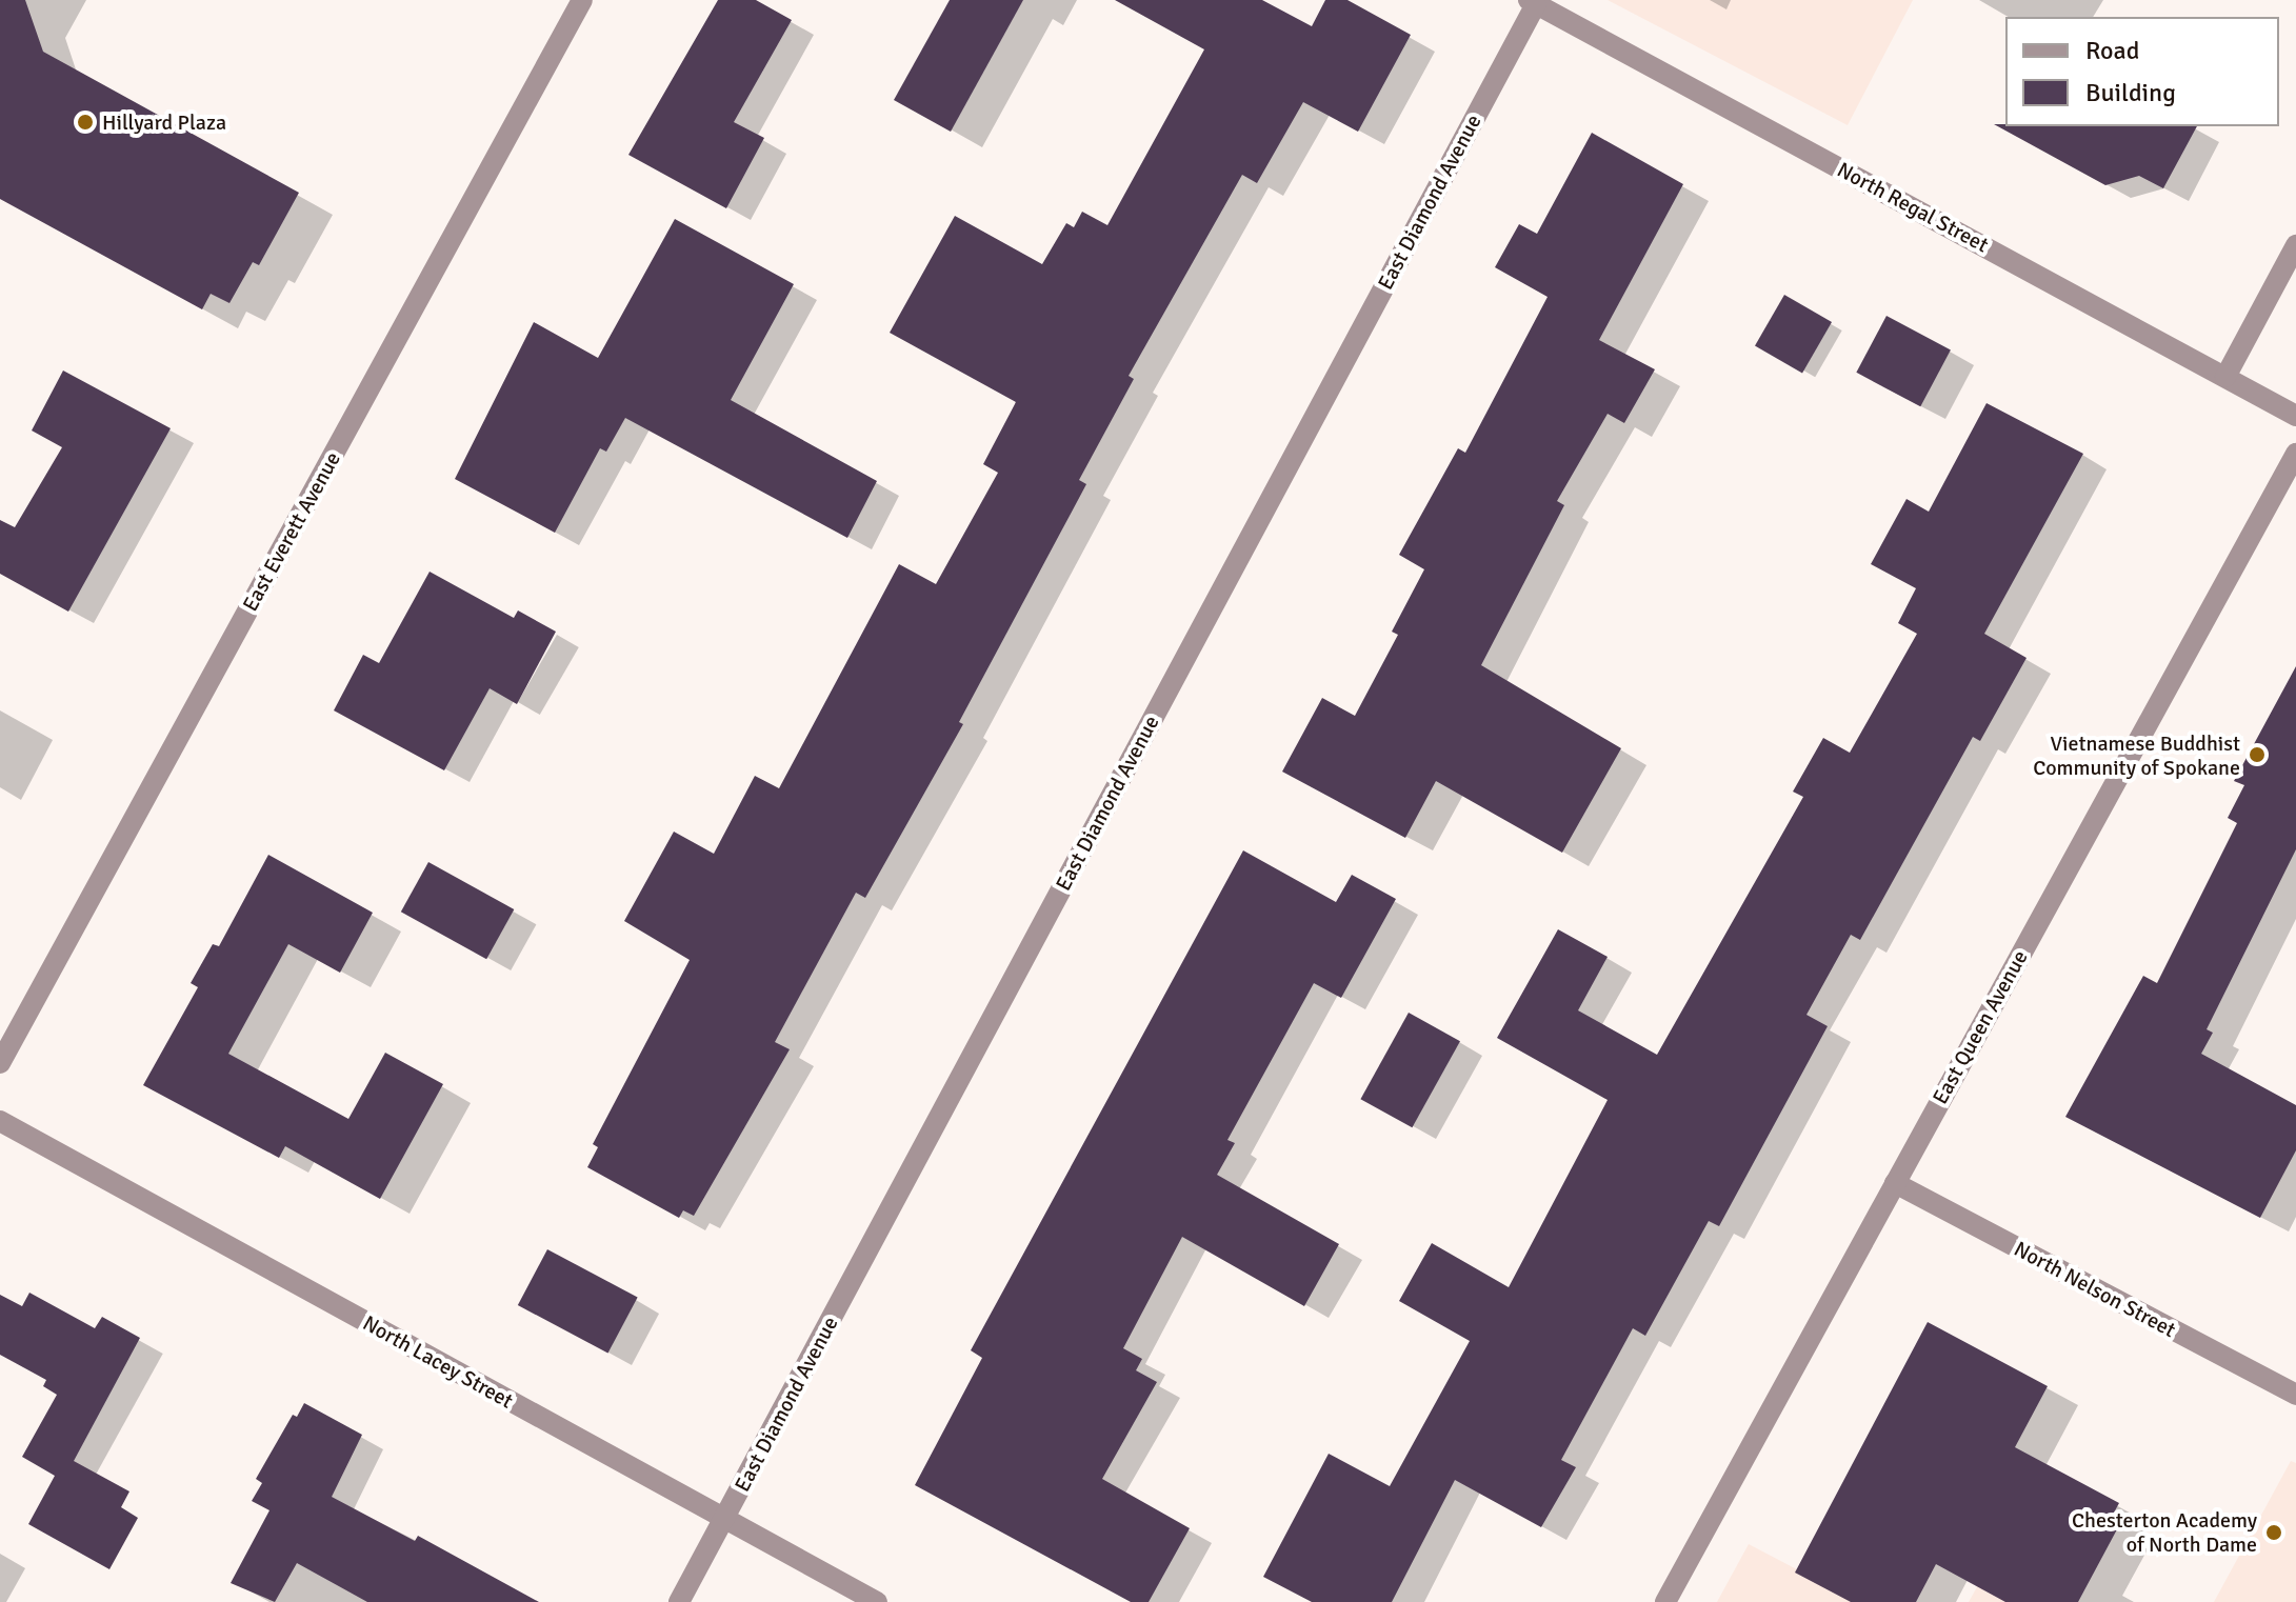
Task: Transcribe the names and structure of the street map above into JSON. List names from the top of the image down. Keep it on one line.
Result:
{"streets":{"street":["East Diamond Avenue","North Regal Street","East Everett Avenue","East Queen Avenue","North Nelson Street","North Lacey Street"]},"crossings":[["East Diamond Avenue","North Regal Street"],["East Diamond Avenue","North Lacey Street"],["East Queen Avenue","North Nelson Street"]],"places":["Hillyard Plaza","Vietnamese Buddhist Community of Spokane","Chesterton Academy of North Dame"],"legend":["Road","Building"]}
